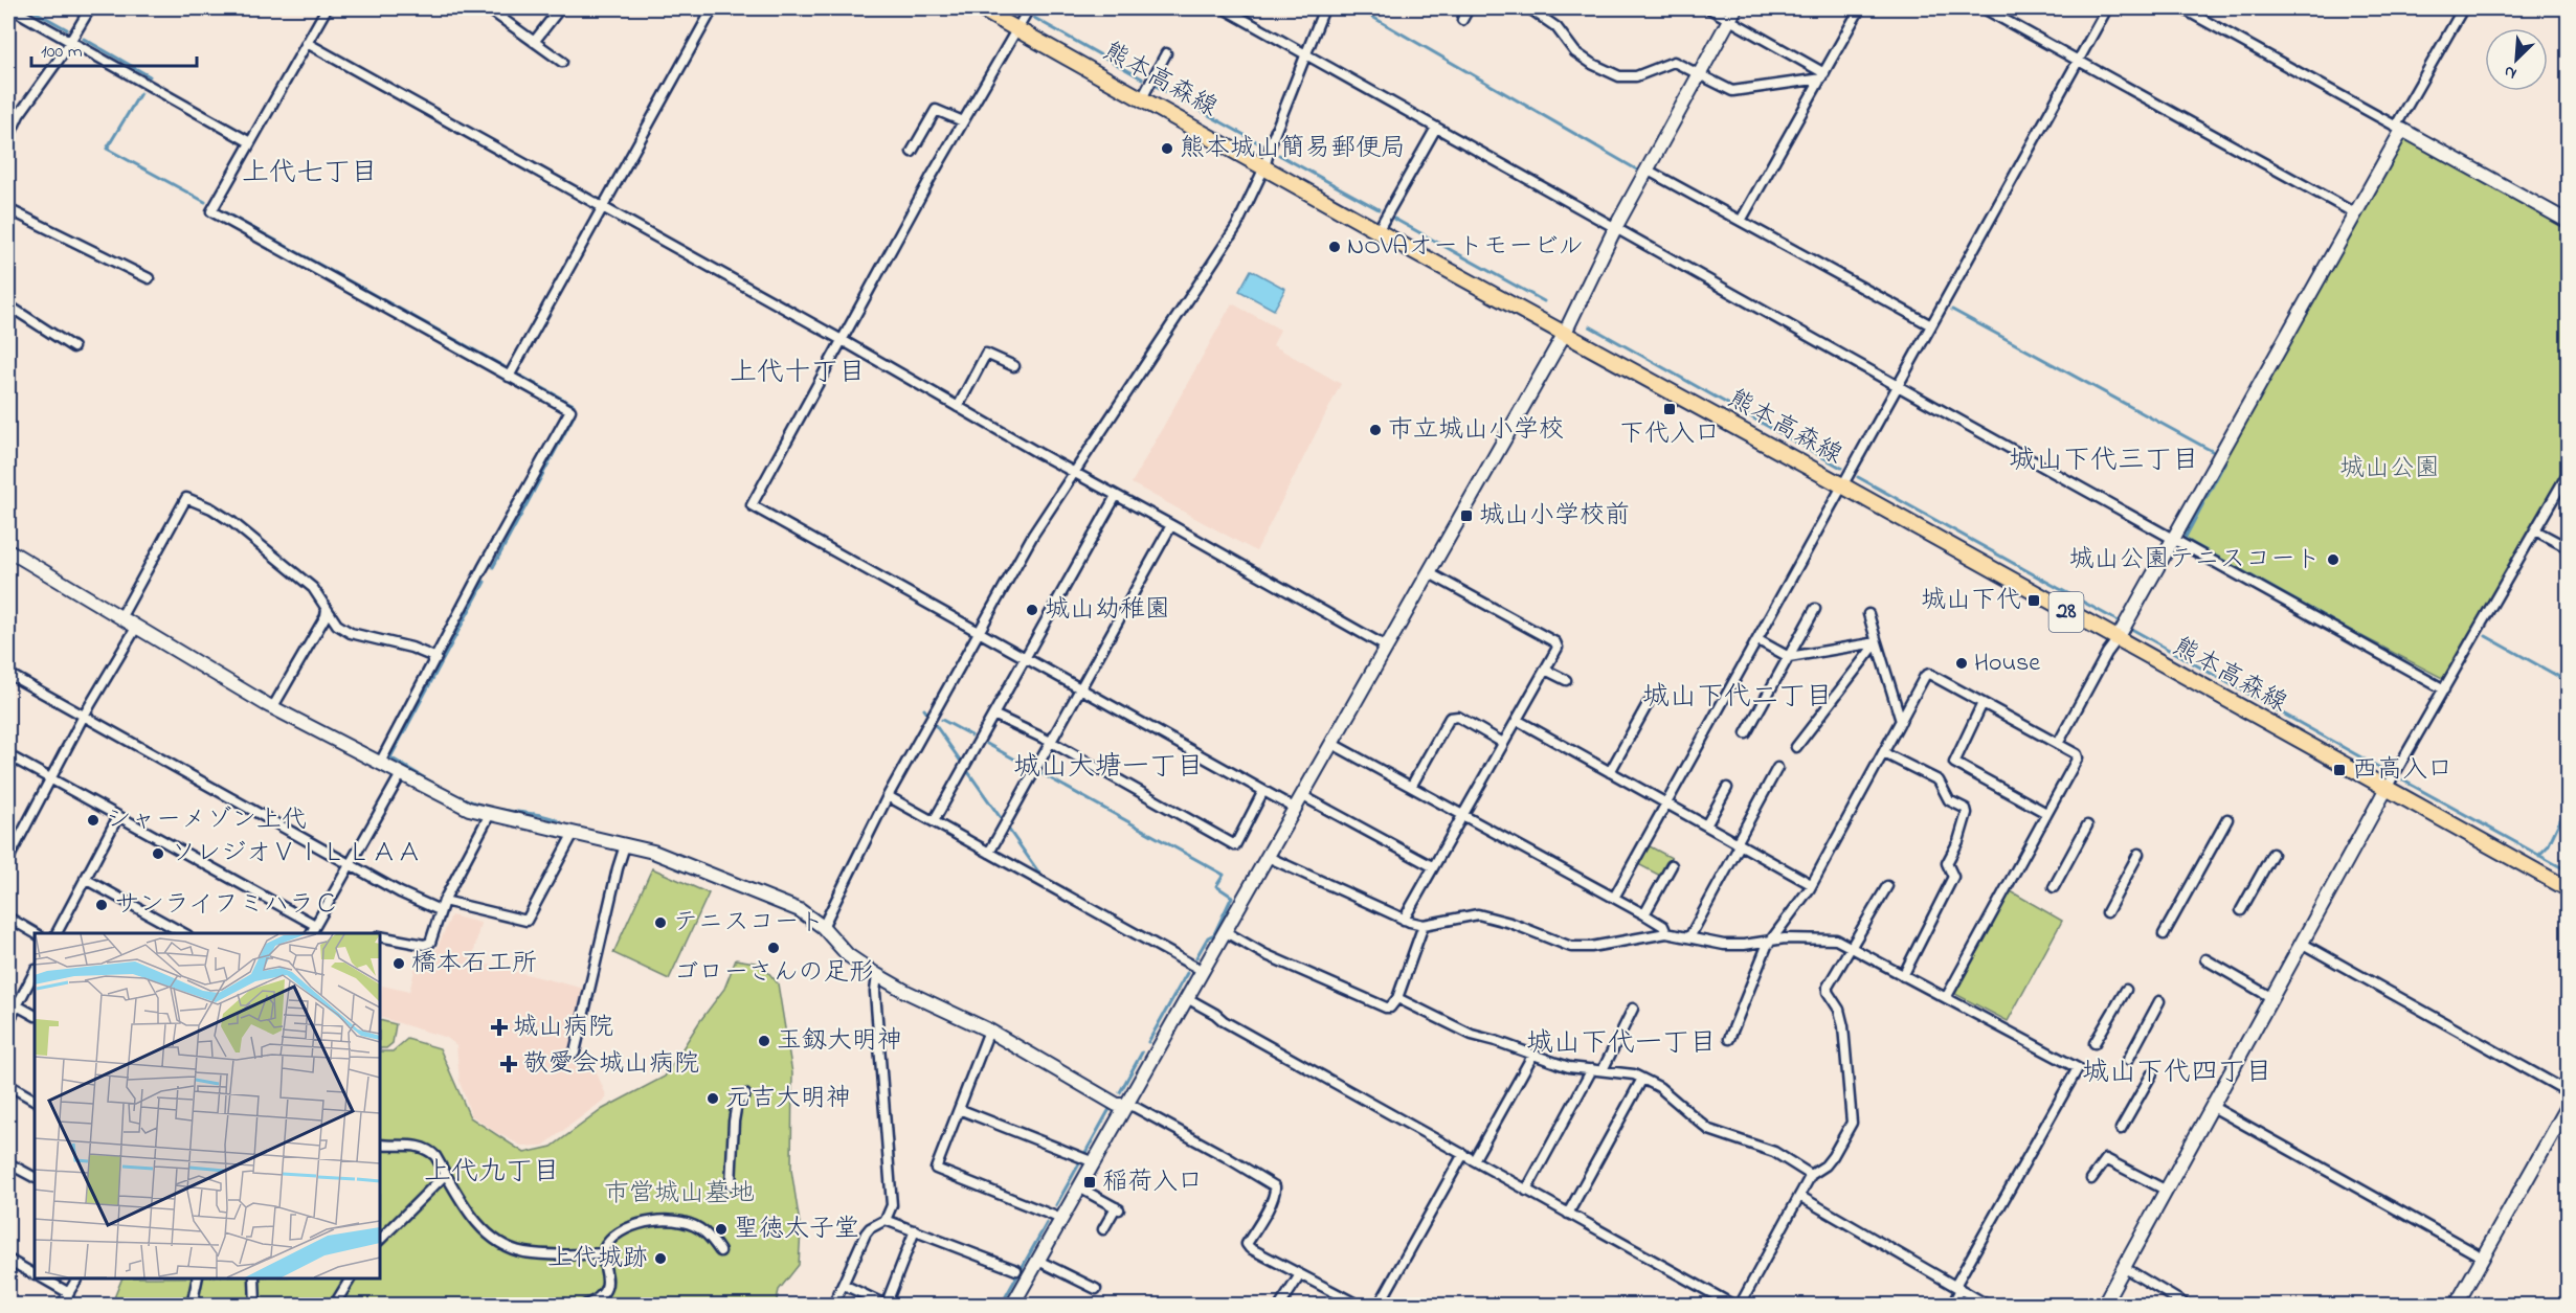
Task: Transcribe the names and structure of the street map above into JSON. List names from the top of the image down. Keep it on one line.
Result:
{"streets":{"main road":["熊本高森線","28"]},"districts":["上代七丁目","上代十丁目","城山下代三丁目","城山下代二丁目","城山大塘一丁目","城山下代一丁目","城山下代四丁目","上代九丁目"],"parks":["城山公園","市営城山墓地"],"places":{"other":["熊本城山簡易郵便局","NOVAオートモービル","市立城山小学校","城山公園テニスコート","城山幼稚園","House","シャーメゾン上代","ソレジオＶＩＬＬＡＡ","サンライフミハラＣ","テニスコート","ゴローさんの足形","橋本石工所","玉釼大明神","元吉大明神","聖徳太子堂","上代城跡"],"transit":["下代入口","城山小学校前","城山下代","西高入口","稲荷入口"],"health":["城山病院","敬愛会城山病院"]},"scale_bar":"100 m","north":"bottom left"}
